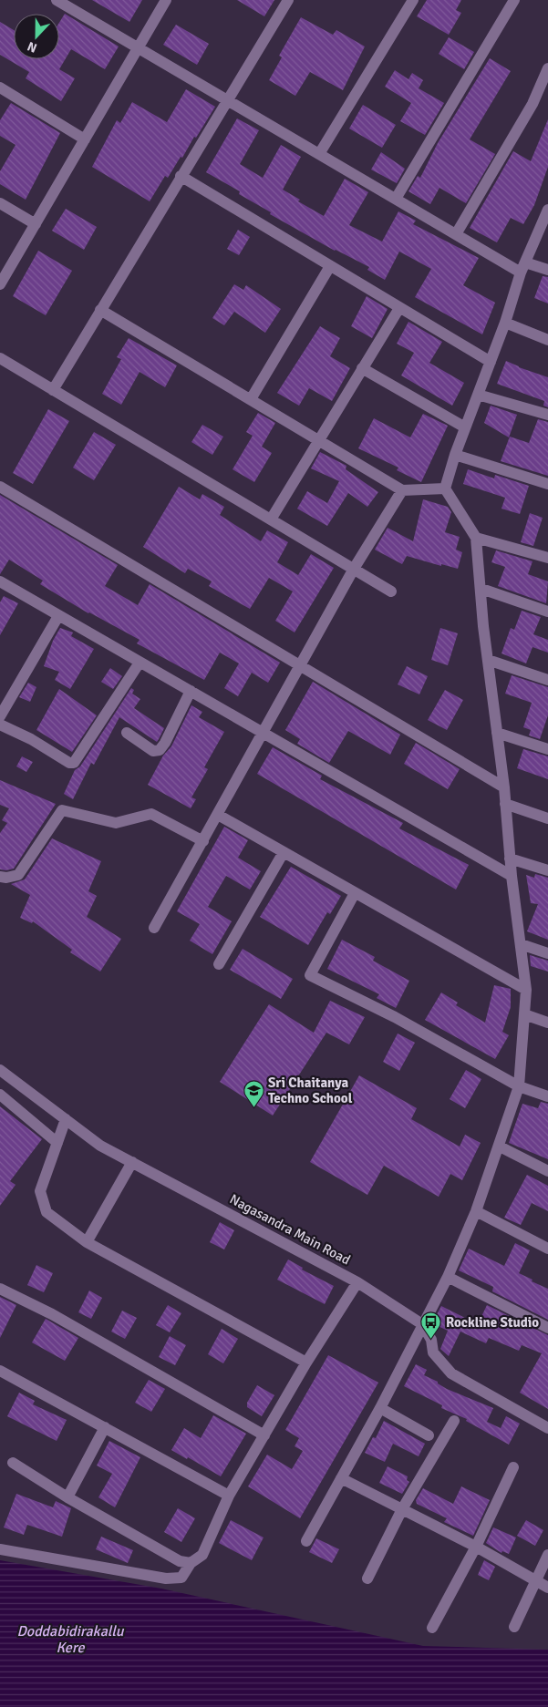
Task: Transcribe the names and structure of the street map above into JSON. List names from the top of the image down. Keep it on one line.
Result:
{"streets":{"street":["Nagasandra Main Road"]},"water":["Doddabidirakallu Kere"],"places":{"school or university":["Sri Chaitanya Techno School"],"bus stop":["Rockline Studio"]},"north":"bottom"}
